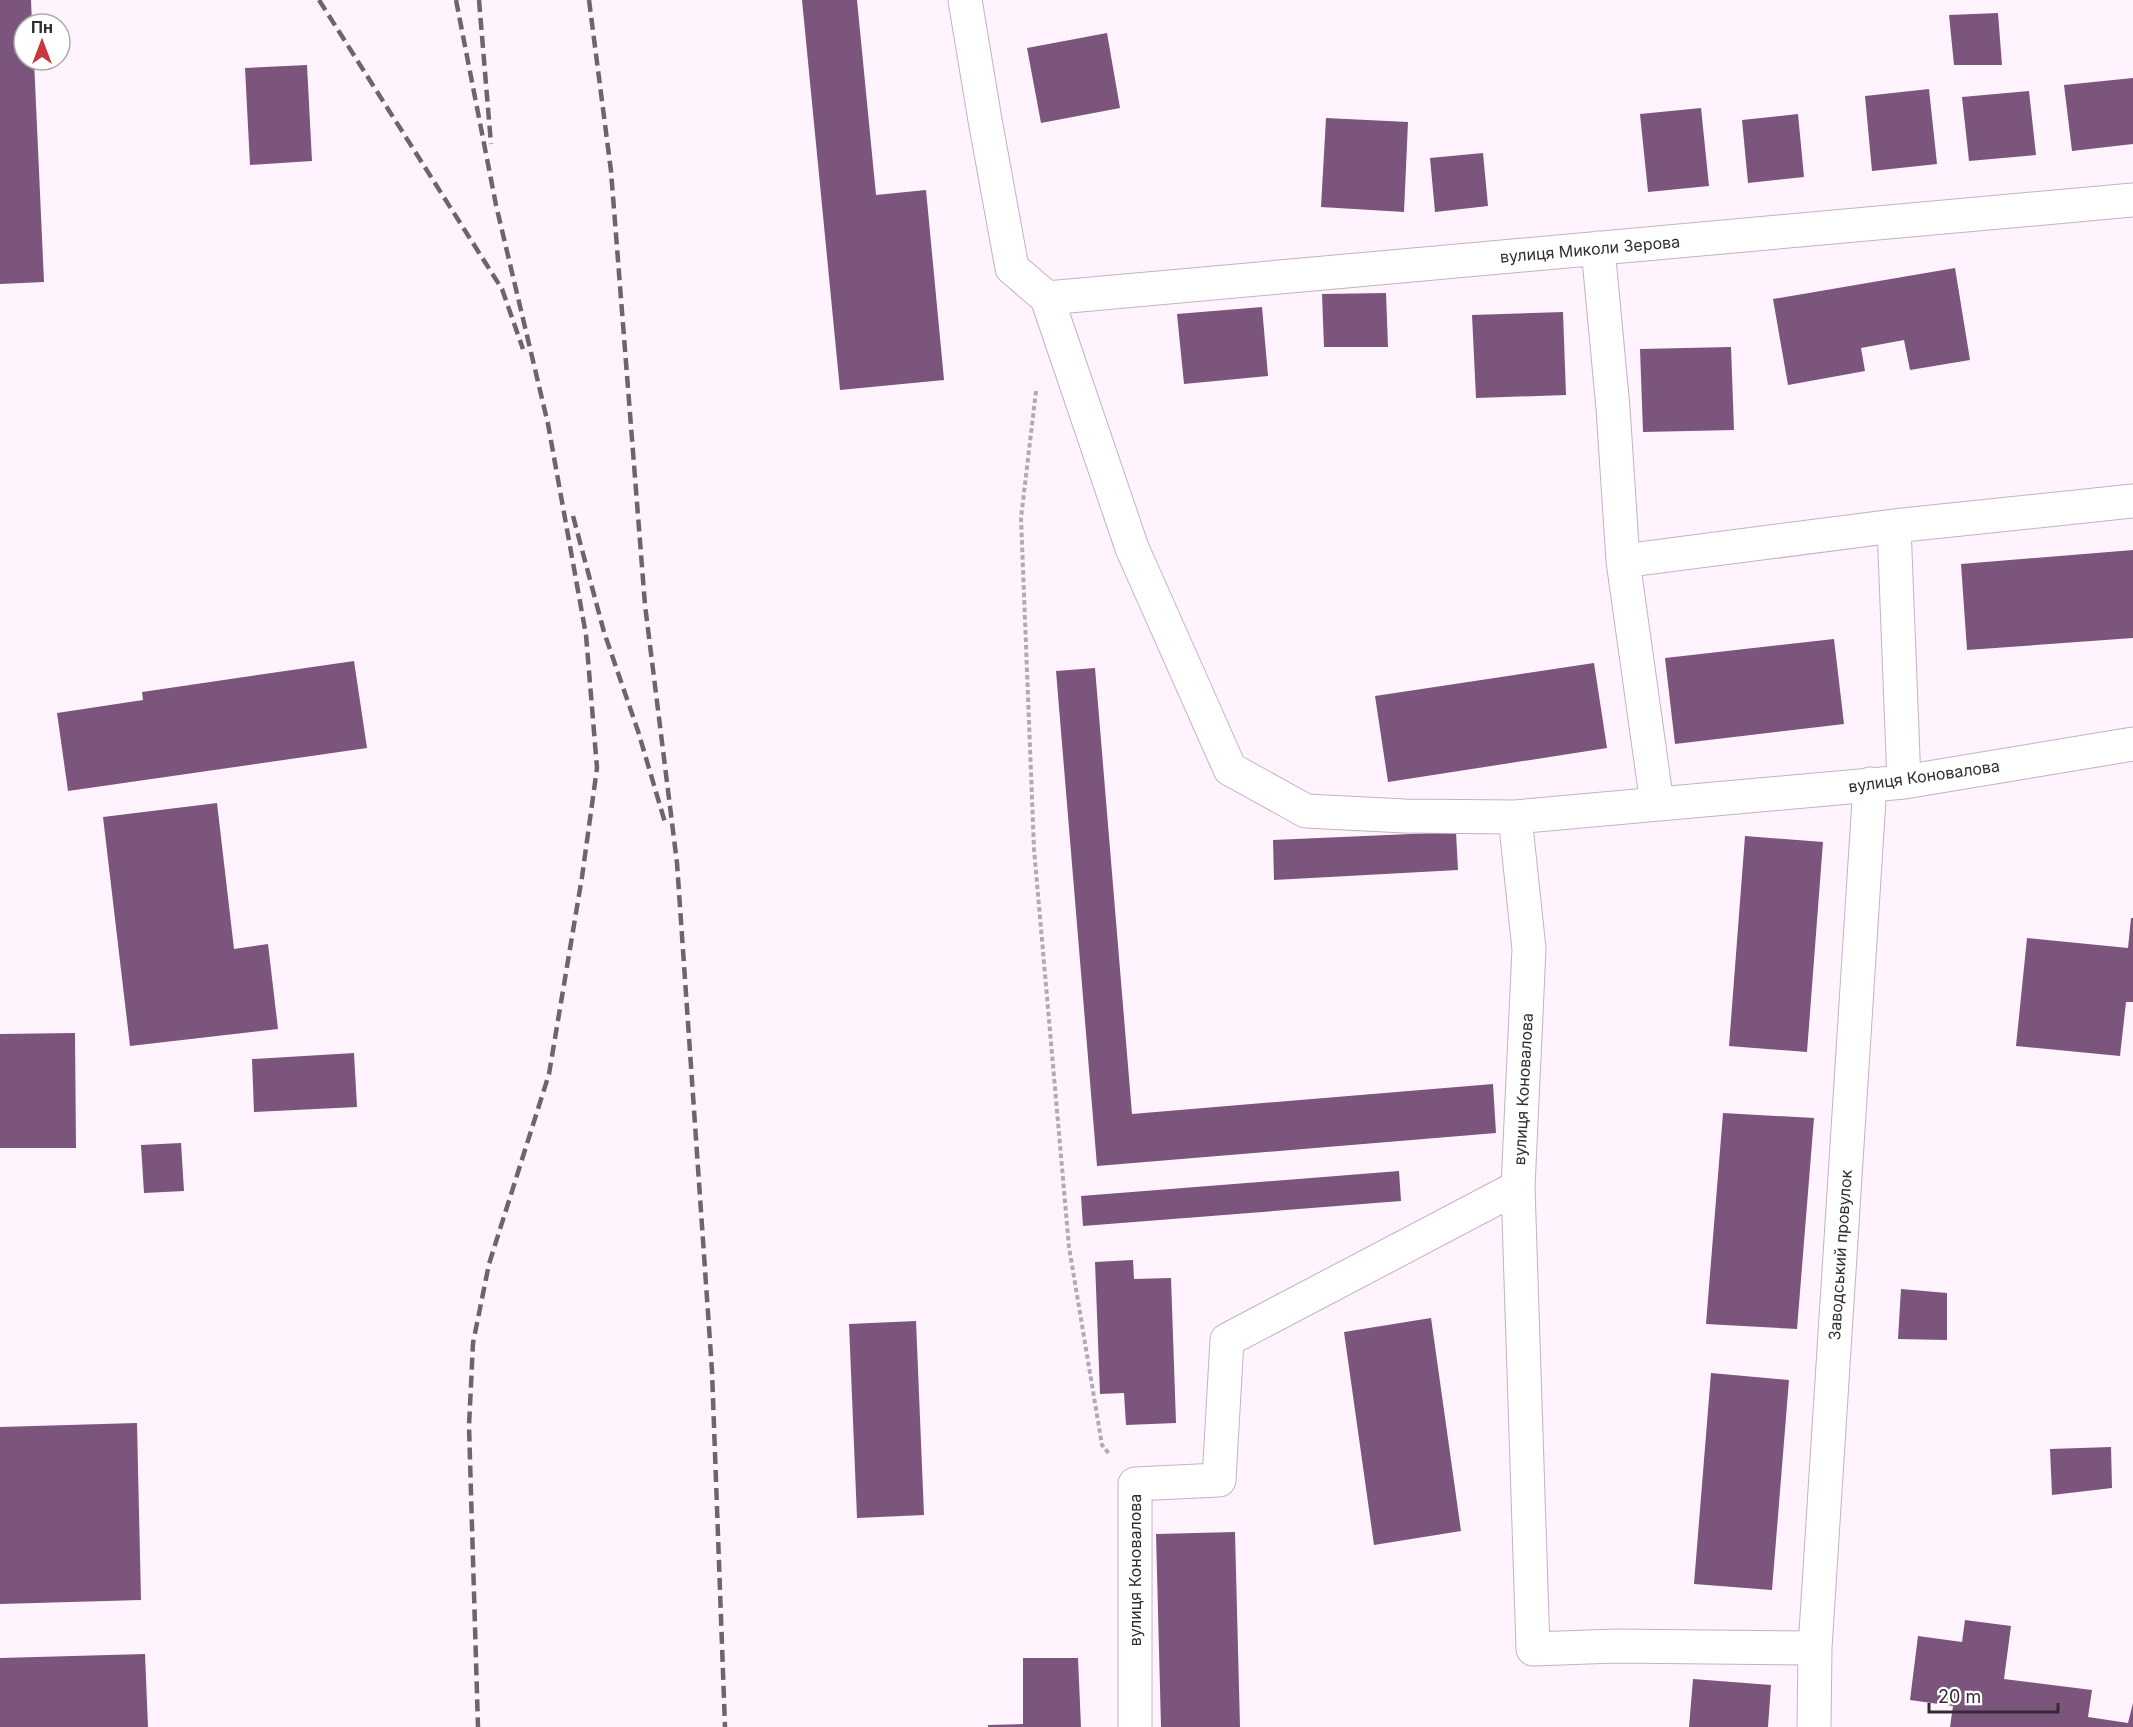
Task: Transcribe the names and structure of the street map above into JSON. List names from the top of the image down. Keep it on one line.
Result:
{"streets":{"street":["вулиця Миколи Зерова","вулиця Коновалова","Заводський провулок"]},"crossings":[["вулиця Коновалова","Заводський провулок"]],"scale_bar":"20 m","north":"top"}
